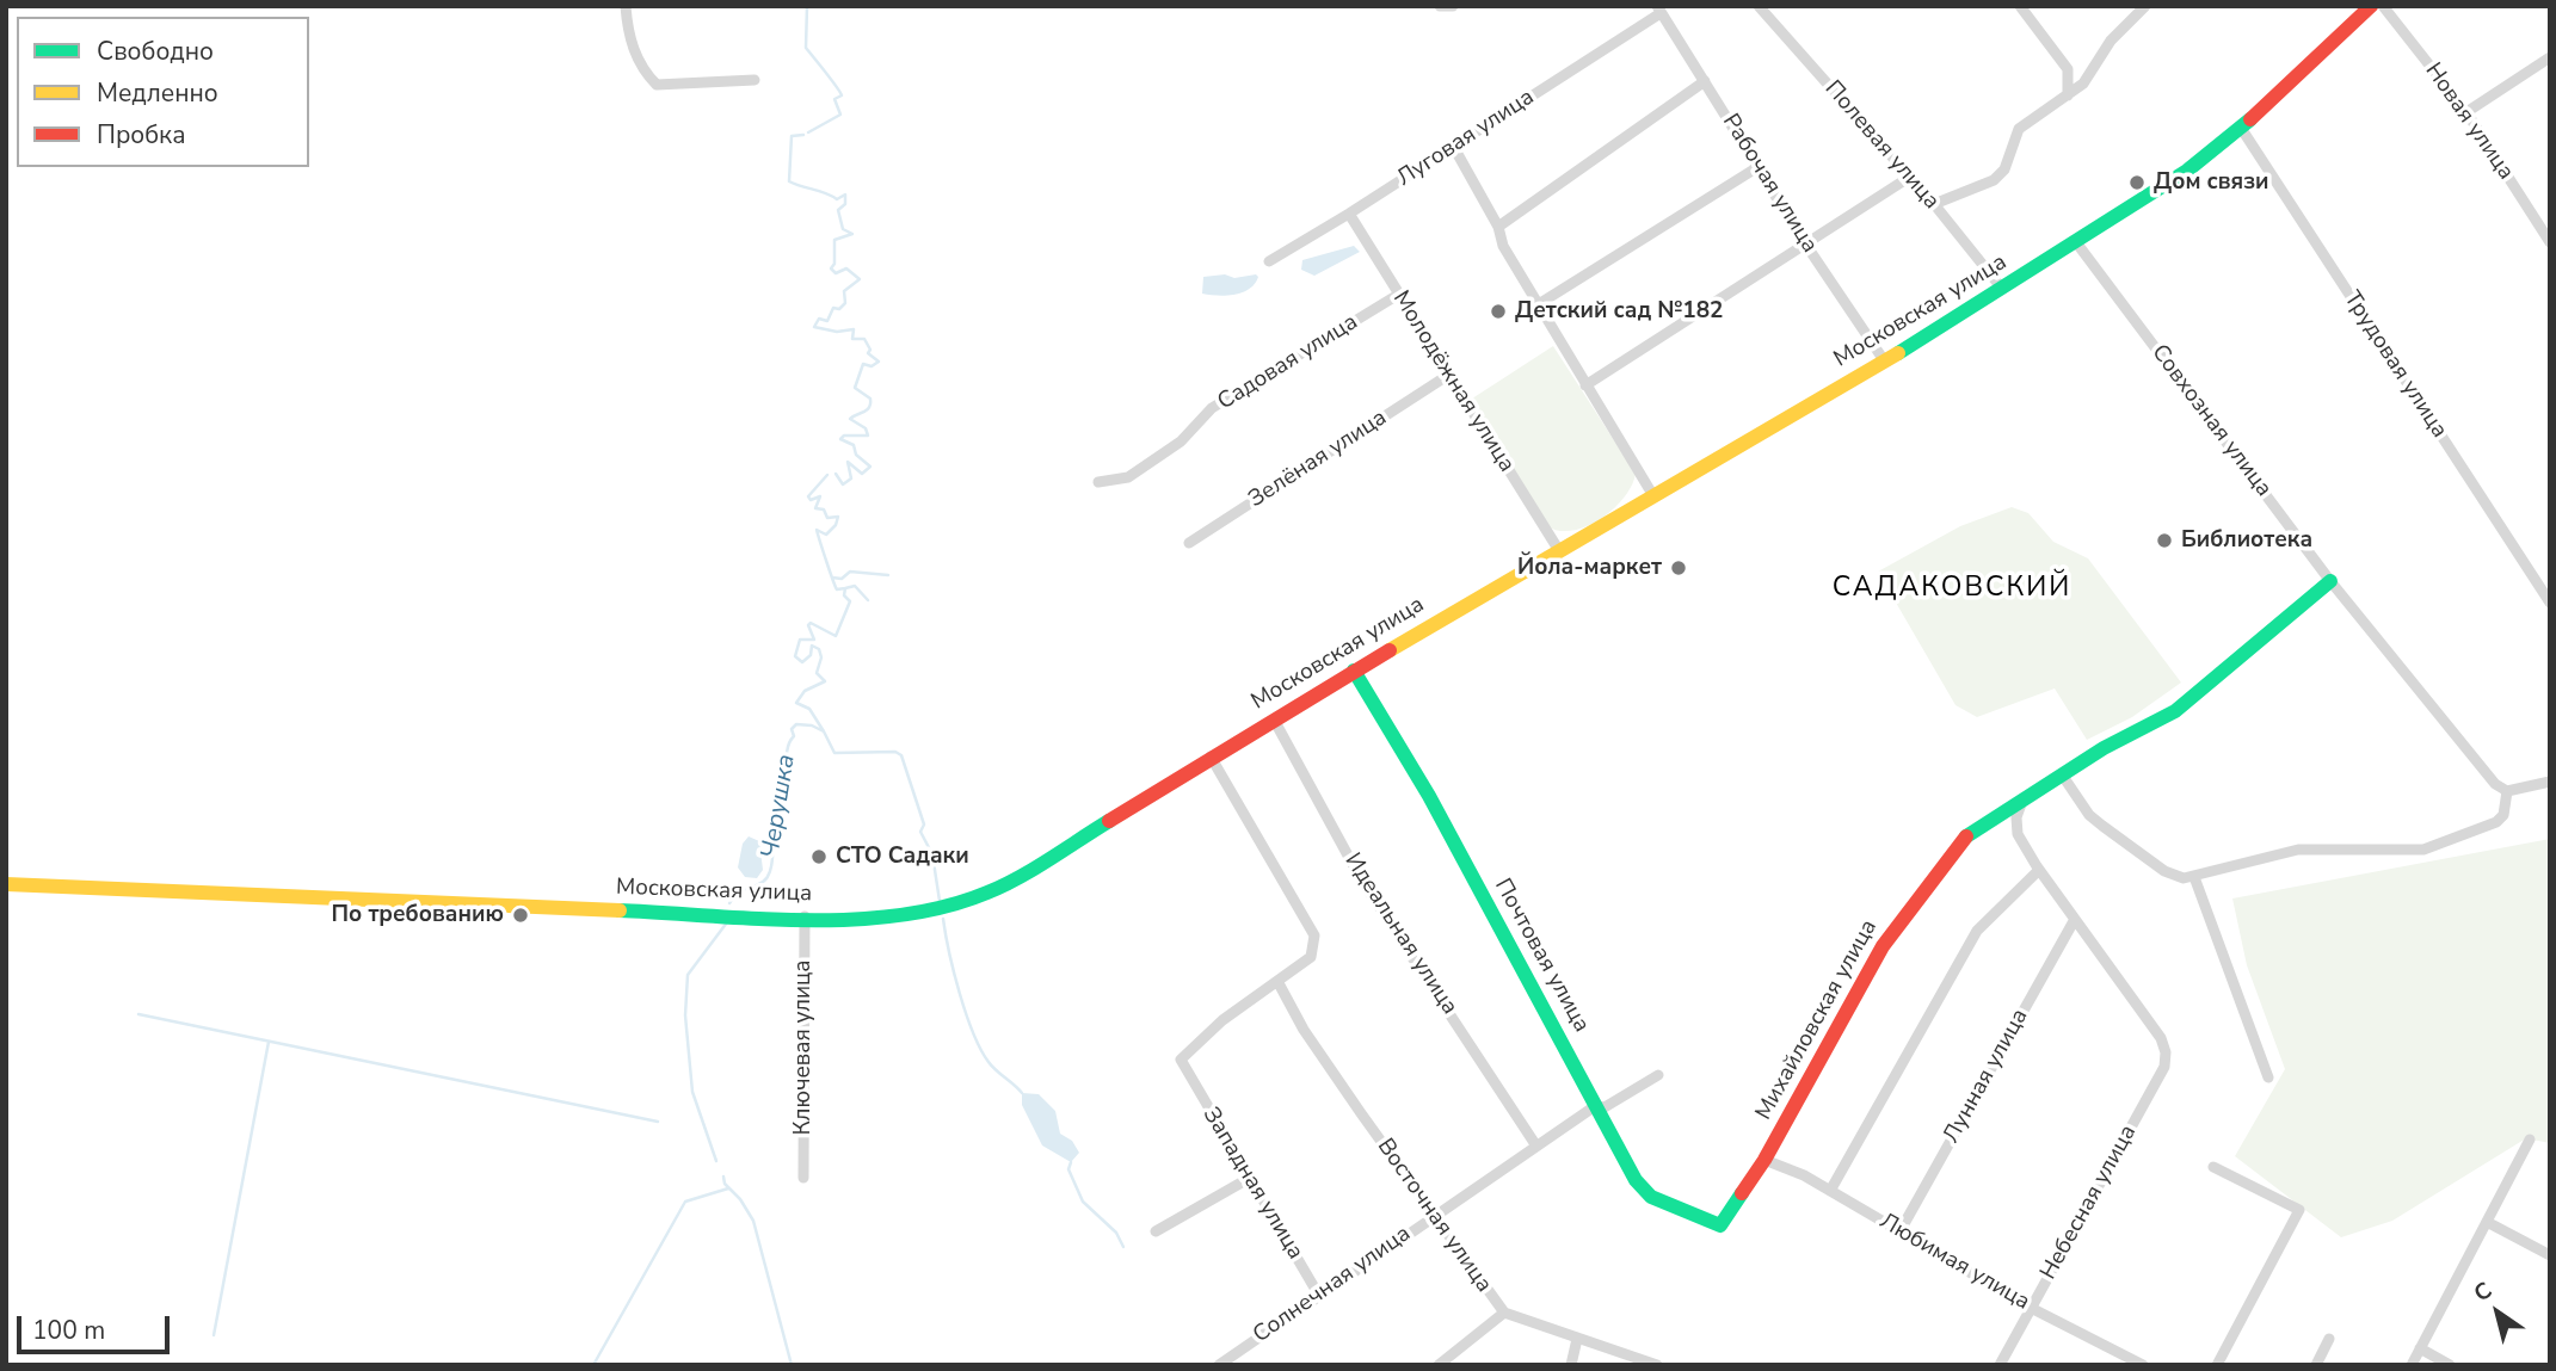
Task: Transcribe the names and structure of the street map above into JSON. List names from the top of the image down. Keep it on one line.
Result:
{"streets":{"main road":["Московская улица","Почтовая улица","Михайловская улица"],"street":["Новая улица","Луговая улица","Полевая улица","Рабочая улица","Садовая улица","Трудовая улица","Молодёжная улица","Совхозная улица","Зелёная улица","Идеальная улица","Ключевая улица","Лунная улица","Западная улица","Небесная улица","Восточная улица","Любимая улица","Солнечная улица"]},"crossings":[["Луговая улица","Рабочая улица"],["Луговая улица","Молодёжная улица"],["Полевая улица","Московская улица"],["Рабочая улица","Московская улица"],["Московская улица","Трудовая улица"],["Московская улица","Молодёжная улица"],["Московская улица","Совхозная улица"],["Московская улица","Идеальная улица"],["Московская улица","Почтовая улица"],["Московская улица","Ключевая улица"],["Садовая улица","Молодёжная улица"],["Молодёжная улица","Зелёная улица"],["Совхозная улица","Михайловская улица"],["Идеальная улица","Солнечная улица"],["Почтовая улица","Михайловская улица"],["Почтовая улица","Солнечная улица"],["Михайловская улица","Любимая улица"],["Лунная улица","Небесная улица"],["Лунная улица","Любимая улица"],["Западная улица","Восточная улица"],["Западная улица","Солнечная улица"],["Небесная улица","Любимая улица"],["Восточная улица","Солнечная улица"]],"districts":["САДАКОВСКИЙ"],"water":["Черушка"],"places":["Дом связи","Детский сад №182","Библиотека","Йола-маркет","СТО Садаки","По требованию"],"legend":["Свободно","Медленно","Пробка"],"scale_bar":"100 m","north":"top left"}
